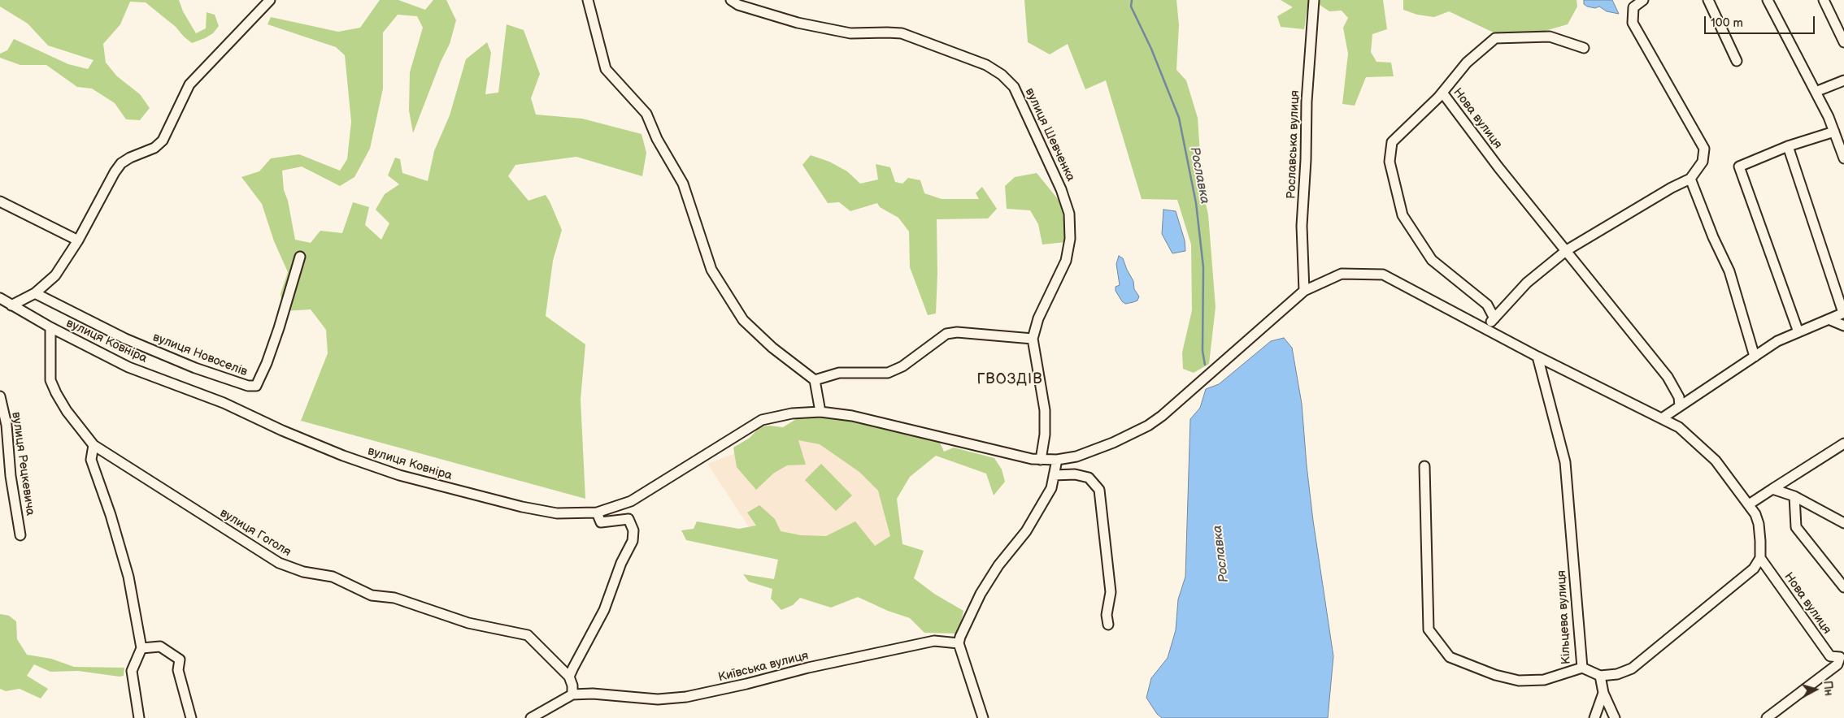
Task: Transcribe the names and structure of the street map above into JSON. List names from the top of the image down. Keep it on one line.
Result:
{"streets":{"street":["Нова вулиця","вулиця Шевченка","Рославська вулиця","вулиця Ковніра","вулиця Новоселів","вулиця Рецкевича","вулиця Гоголя","Кільцева вулиця","Київська вулиця"]},"crossings":[["Нова вулиця","вулиця Ковніра"],["вулиця Шевченка","вулиця Ковніра"],["Рославська вулиця","вулиця Ковніра"],["вулиця Ковніра","вулиця Гоголя"],["вулиця Ковніра","Кільцева вулиця"]],"districts":["ГВОЗДІВ"],"water":["Рославка"],"scale_bar":"100 m","north":"right"}
